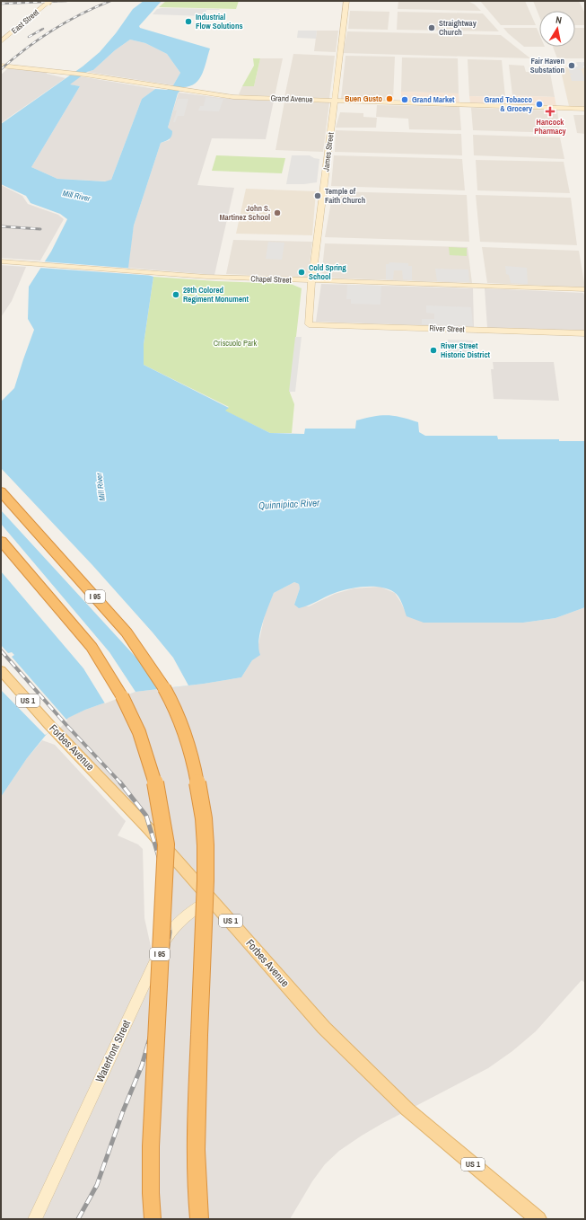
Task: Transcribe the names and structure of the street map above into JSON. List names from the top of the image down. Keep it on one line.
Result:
{"streets":{"highway":["I 95"],"main road":["East Street","Grand Avenue","James Street","Chapel Street","River Street","US 1","Forbes Avenue","Waterfront Street"]},"crossings":[["Grand Avenue","James Street"],["James Street","Chapel Street"],["James Street","River Street"],["Forbes Avenue","Waterfront Street"]],"water":["Mill River","Quinnipiac River"],"parks":["Criscuolo Park"],"places":{"other":["Industrial Flow Solutions","Straightway Church","Fair Haven Substation","Buen Gusto","Grand Market","Grand Tobacco & Grocery","Temple of Faith Church","John S. Martinez School","Cold Spring School","29th Colored Regiment Monument","River Street Historic District"],"health":["Hancock Pharmacy"]},"north":"top"}
